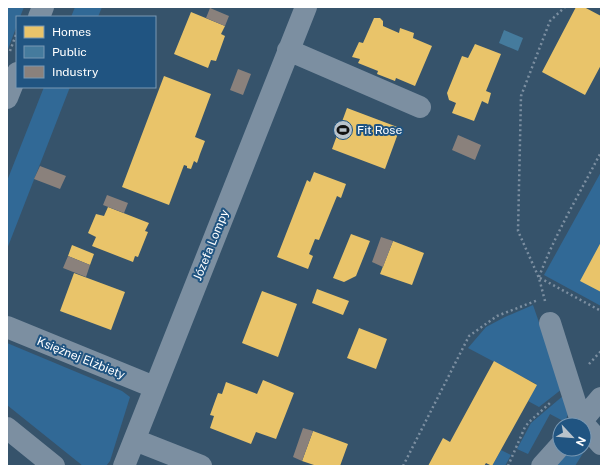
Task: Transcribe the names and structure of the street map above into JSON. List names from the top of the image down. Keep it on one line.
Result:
{"streets":{"street":["Józefa Lompy","Księżnej Elżbiety"]},"crossings":[["Józefa Lompy","Księżnej Elżbiety"]],"places":{"sports":["Fit Rose"]},"legend":["Homes","Public","Industry"],"north":"bottom right"}
